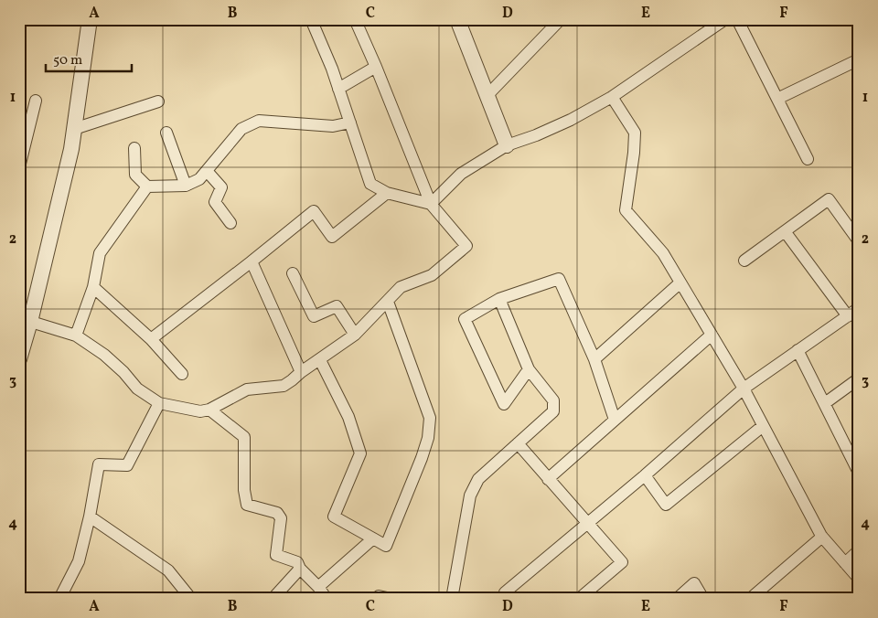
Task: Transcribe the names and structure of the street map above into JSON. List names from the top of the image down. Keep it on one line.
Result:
{"scale_bar":"50 m","grid":{"columns":["A","B","C","D","E","F"],"rows":["1","2","3","4"]}}
